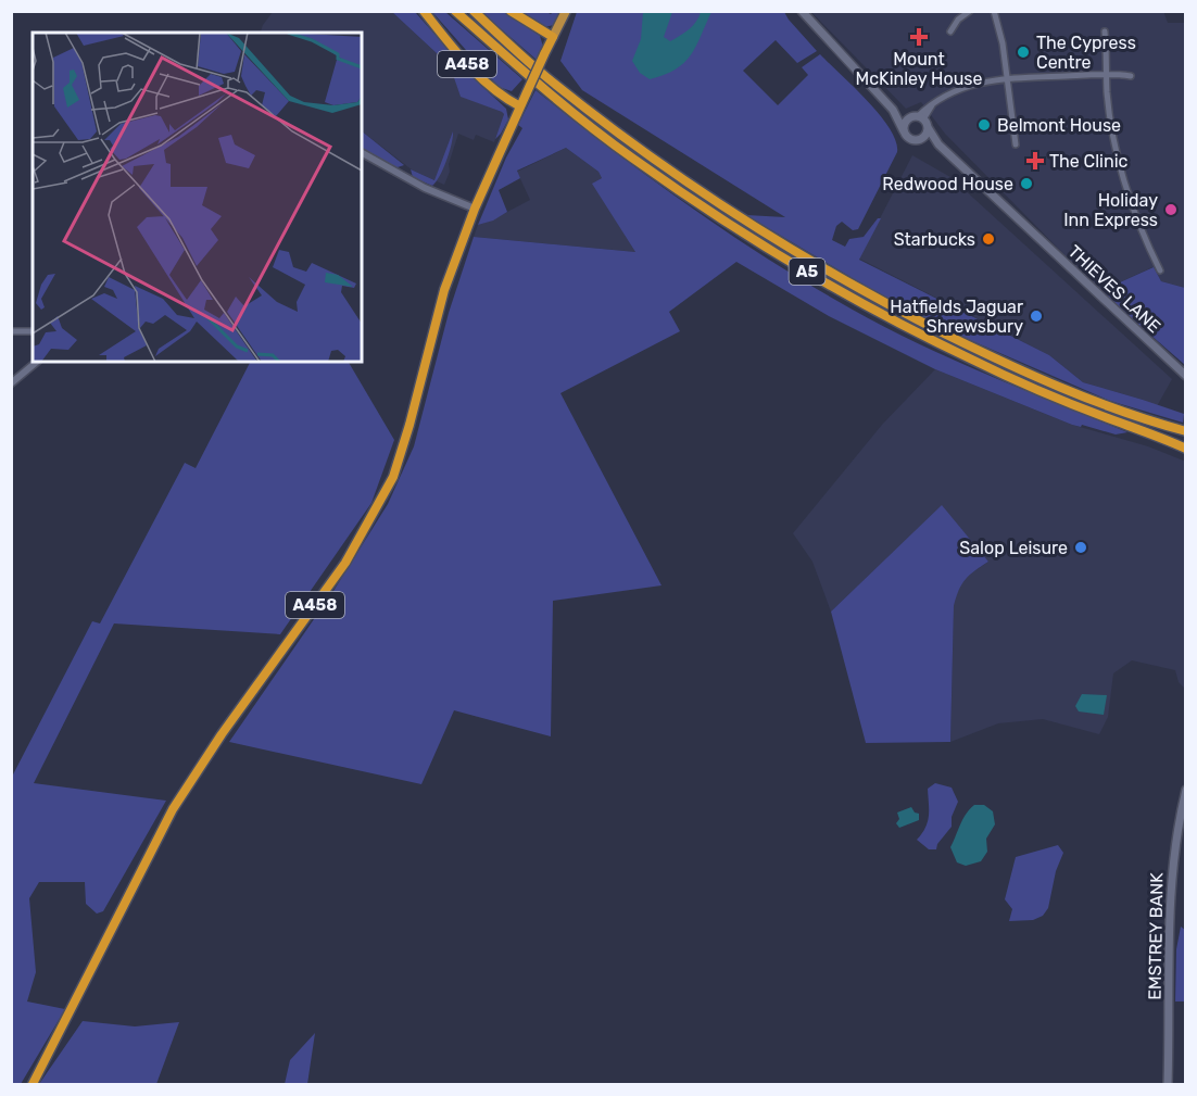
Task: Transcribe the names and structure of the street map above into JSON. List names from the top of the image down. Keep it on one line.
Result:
{"streets":{"highway":["A458","A5"],"main road":["THIEVES LANE","EMSTREY BANK"]},"places":{"health":["Mount McKinley House","The Clinic"],"other":["The Cypress Centre","Belmont House","Redwood House","Holiday Inn Express","Starbucks","Hatfields Jaguar Shrewsbury","Salop Leisure"]}}
